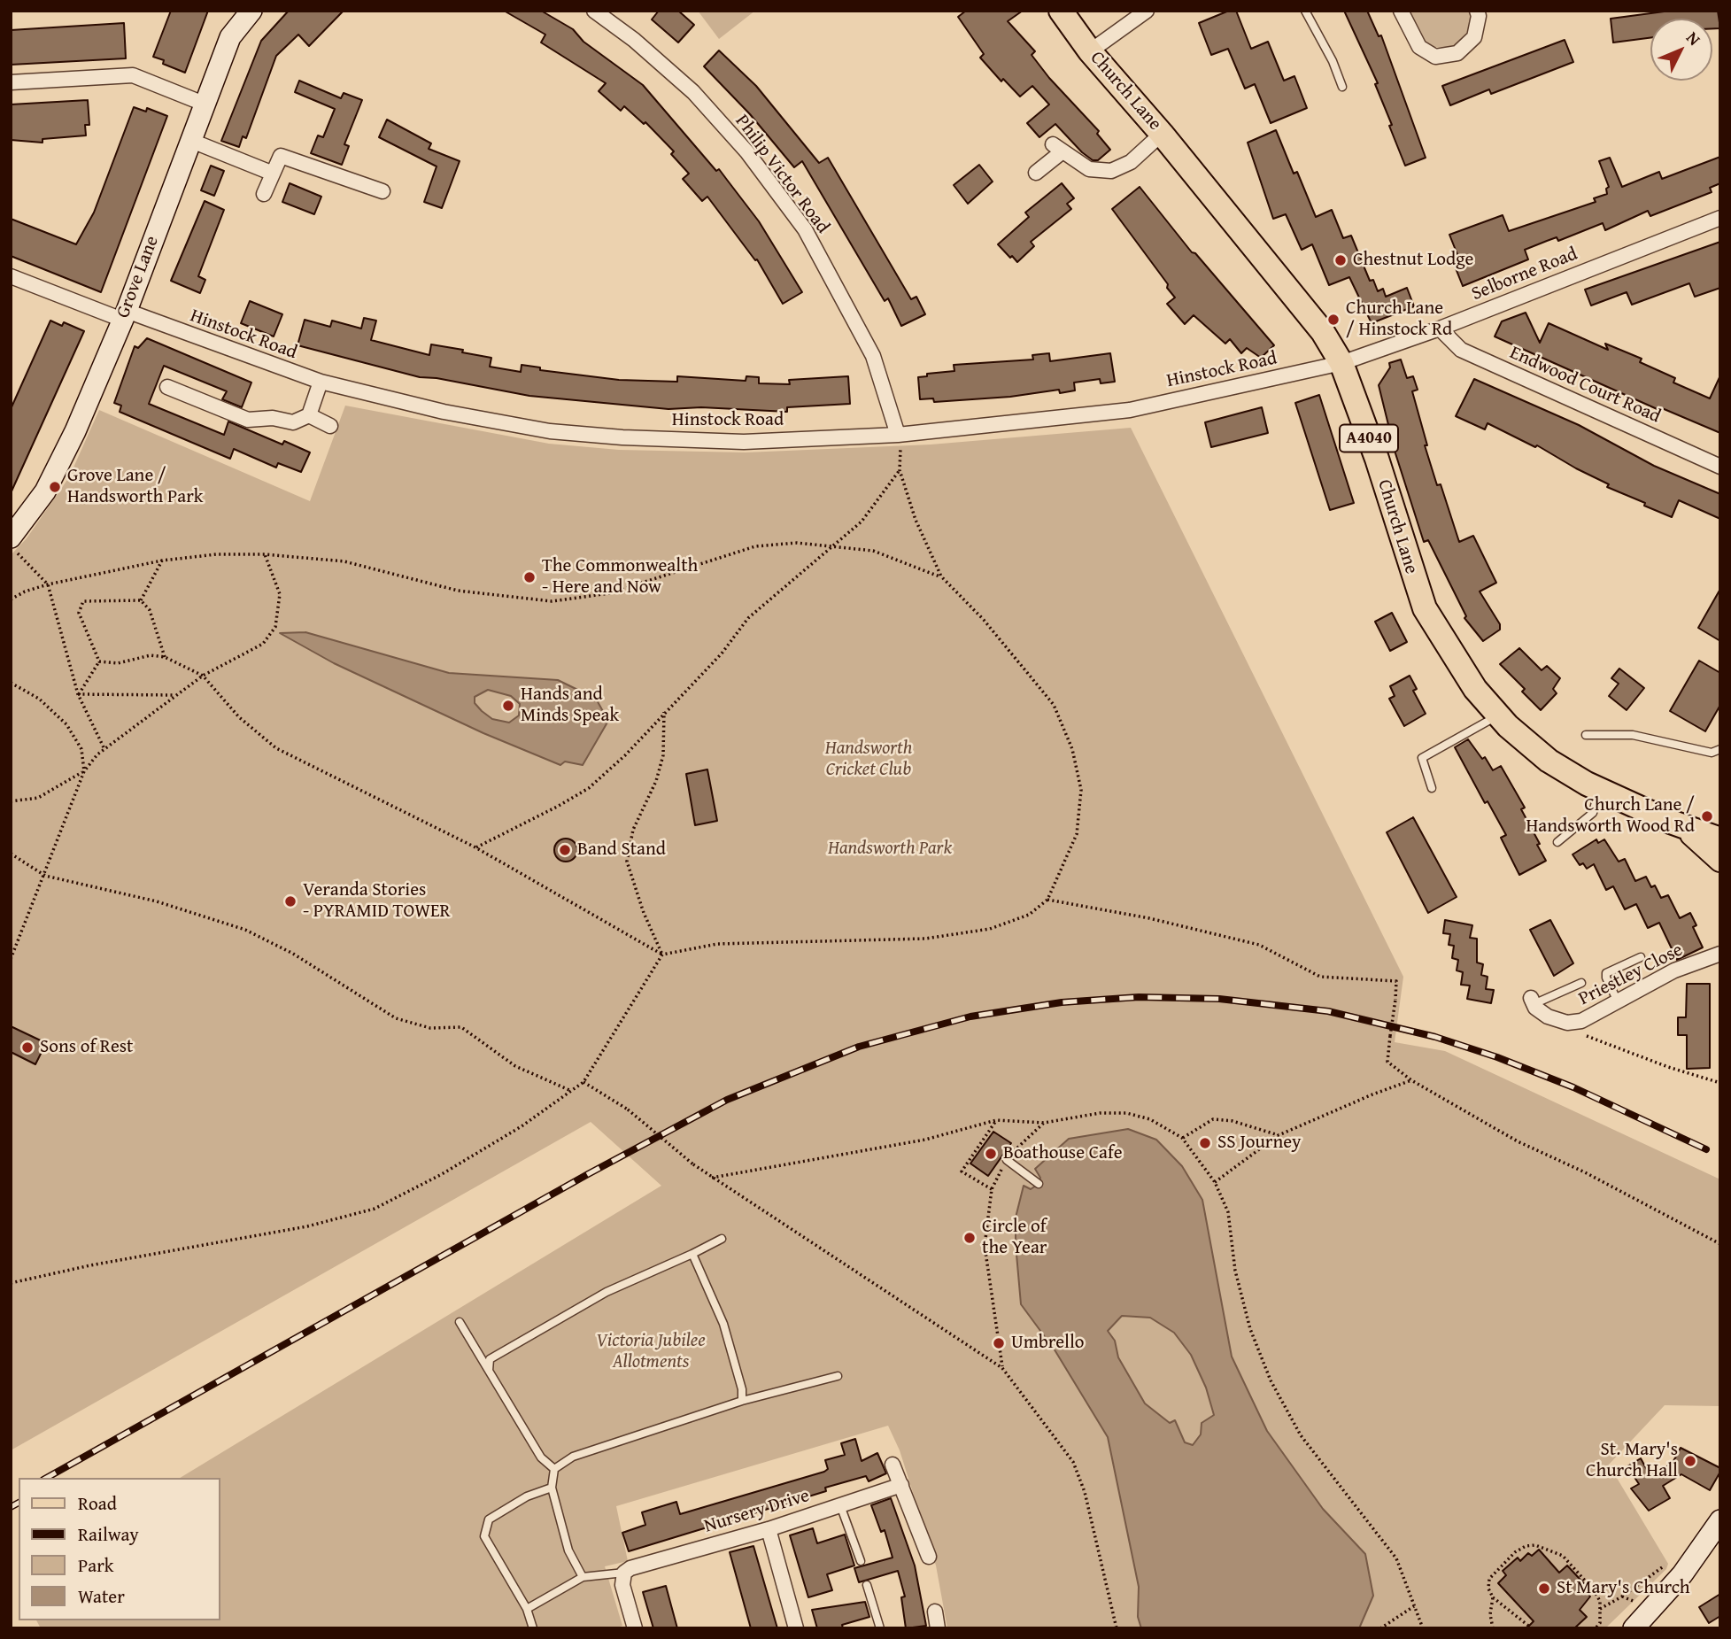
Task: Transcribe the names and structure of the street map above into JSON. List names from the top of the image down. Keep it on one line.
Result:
{"streets":{"main road":["Church Lane","A4040"],"street":["Philip Victor Road","Selborne Road","Grove Lane","Hinstock Road","Endwood Court Road","Priestley Close","Nursery Drive"]},"crossings":[["Church Lane","Selborne Road"],["Church Lane","Hinstock Road"],["Philip Victor Road","Hinstock Road"],["Selborne Road","Hinstock Road"],["Selborne Road","Endwood Court Road"],["Grove Lane","Hinstock Road"]],"parks":["Handsworth Cricket Club","Handsworth Park","Victoria Jubilee Allotments"],"places":["Chestnut Lodge","Church Lane / Hinstock Rd","Grove Lane / Handsworth Park","The Commonwealth - Here and Now","Hands and Minds Speak","Church Lane / Handsworth Wood Rd","Band Stand","Veranda Stories - PYRAMID TOWER","Sons of Rest","SS Journey","Boathouse Cafe","Circle of the Year","Umbrello","St. Mary's Church Hall","St Mary's Church"],"legend":["Road","Railway","Park","Water"],"north":"top right"}
